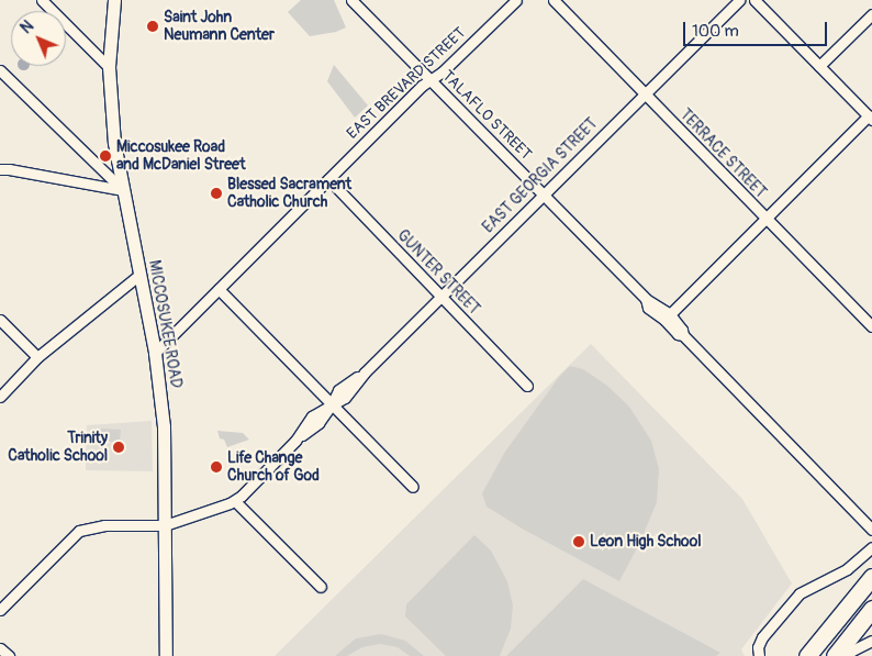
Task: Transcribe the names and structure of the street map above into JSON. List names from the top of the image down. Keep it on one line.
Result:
{"streets":{"street":["EAST BREVARD STREET","TALAFLO STREET","TERRACE STREET","EAST GEORGIA STREET","GUNTER STREET","MICCOSUKEE ROAD"]},"crossings":[["EAST BREVARD STREET","TALAFLO STREET"],["EAST BREVARD STREET","GUNTER STREET"],["EAST BREVARD STREET","MICCOSUKEE ROAD"],["TALAFLO STREET","EAST GEORGIA STREET"],["TERRACE STREET","EAST GEORGIA STREET"],["EAST GEORGIA STREET","GUNTER STREET"],["EAST GEORGIA STREET","MICCOSUKEE ROAD"]],"places":["Saint John Neumann Center","Miccosukee Road and McDaniel Street","Blessed Sacrament Catholic Church","Trinity Catholic School","Life Change Church of God","Leon High School"],"scale_bar":"100 m","north":"top left"}
